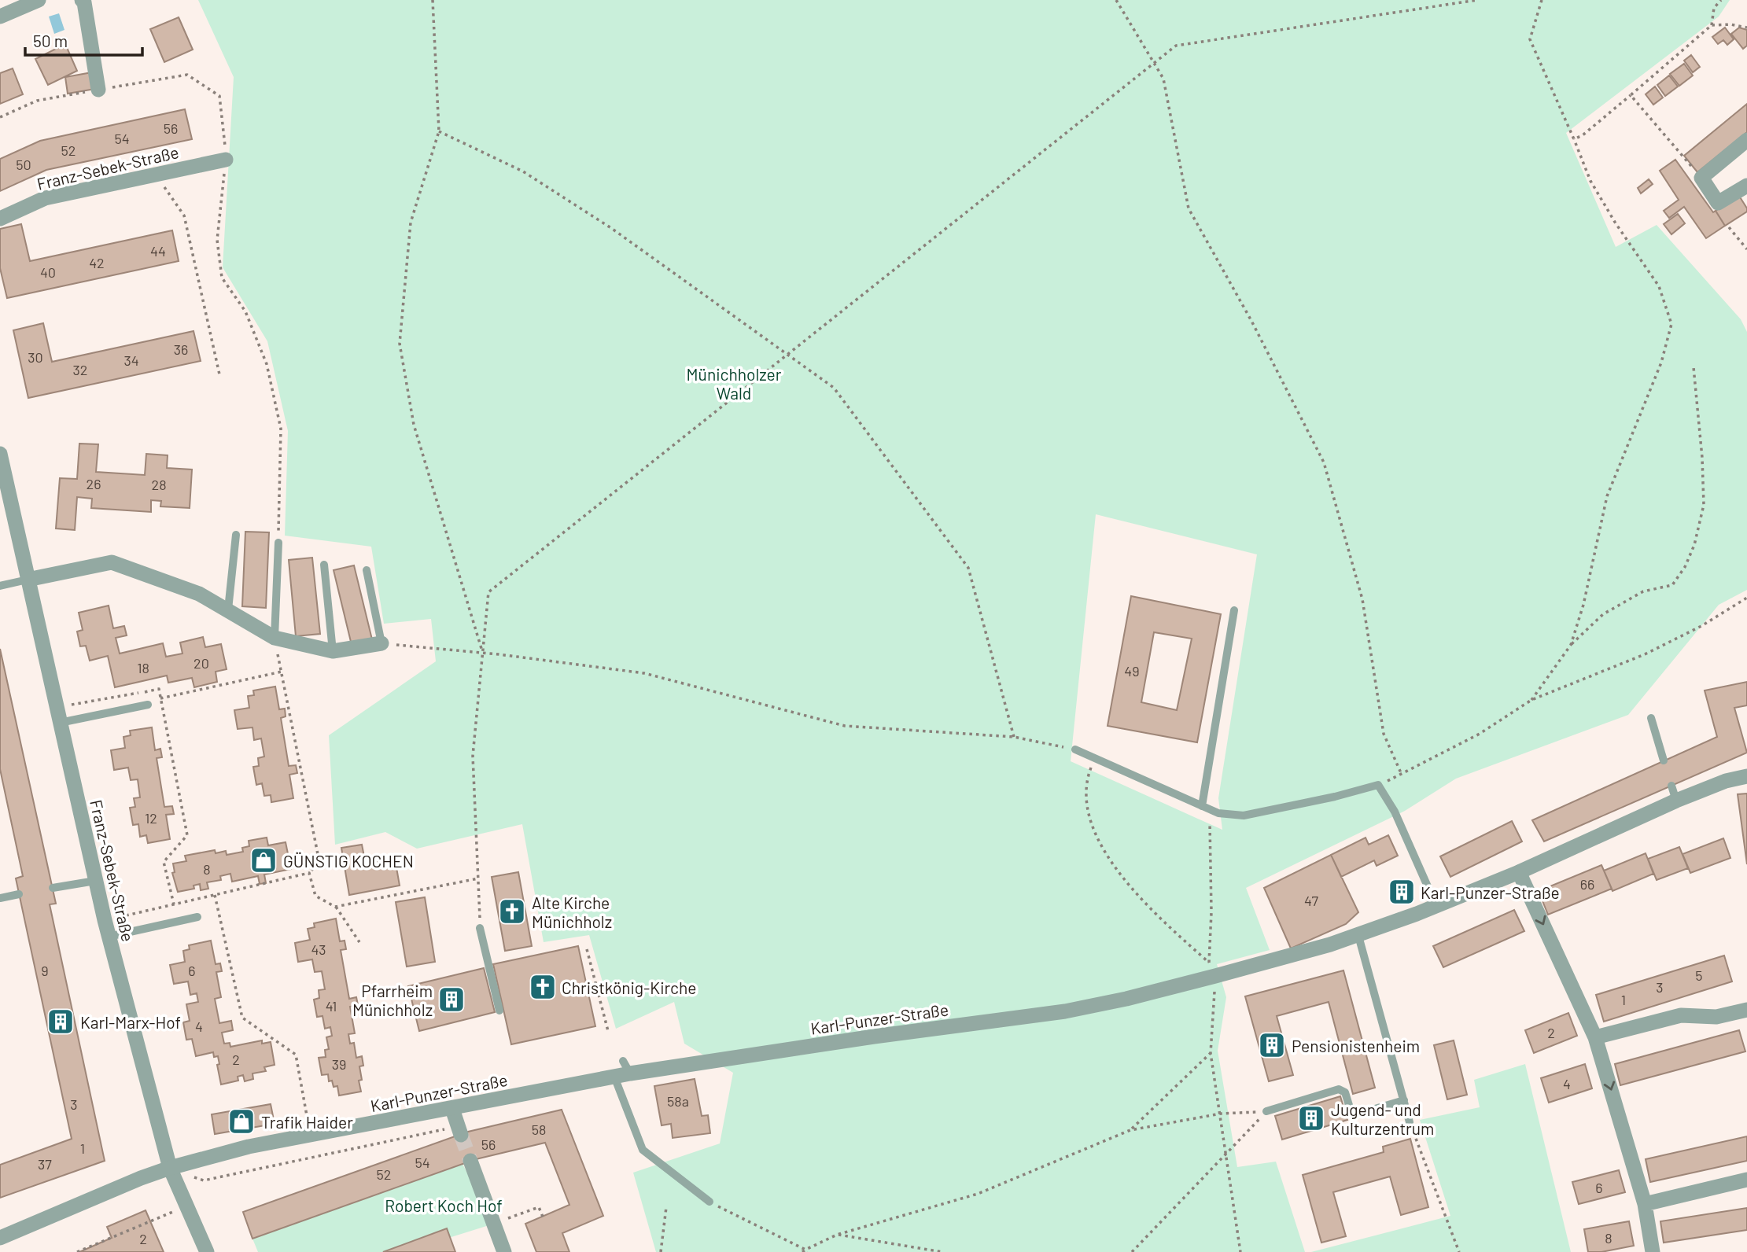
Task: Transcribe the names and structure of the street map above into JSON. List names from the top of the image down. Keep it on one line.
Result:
{"streets":{"street":["Franz-Sebek-Straße","Karl-Punzer-Straße"]},"crossings":[["Franz-Sebek-Straße","Karl-Punzer-Straße"]],"parks":["Münichholzer Wald","Robert Koch Hof"],"places":{"shop":["GÜNSTIG KOCHEN","Trafik Haider"],"building":["Karl-Punzer-Straße","Pfarrheim Münichholz","Karl-Marx-Hof","Pensionistenheim","Jugend- und Kulturzentrum"],"church":["Alte Kirche Münichholz","Christkönig-Kirche"]},"house_numbers":["56","54","52","50","44","42","40","36","30","34","32","26","28","20","18","49","12","8","66","47","43","9","6","5","3","1","41","4","2","2","39","4","58a","3","58","56","1","54","37","52","6","8","2"],"scale_bar":"50 m"}
